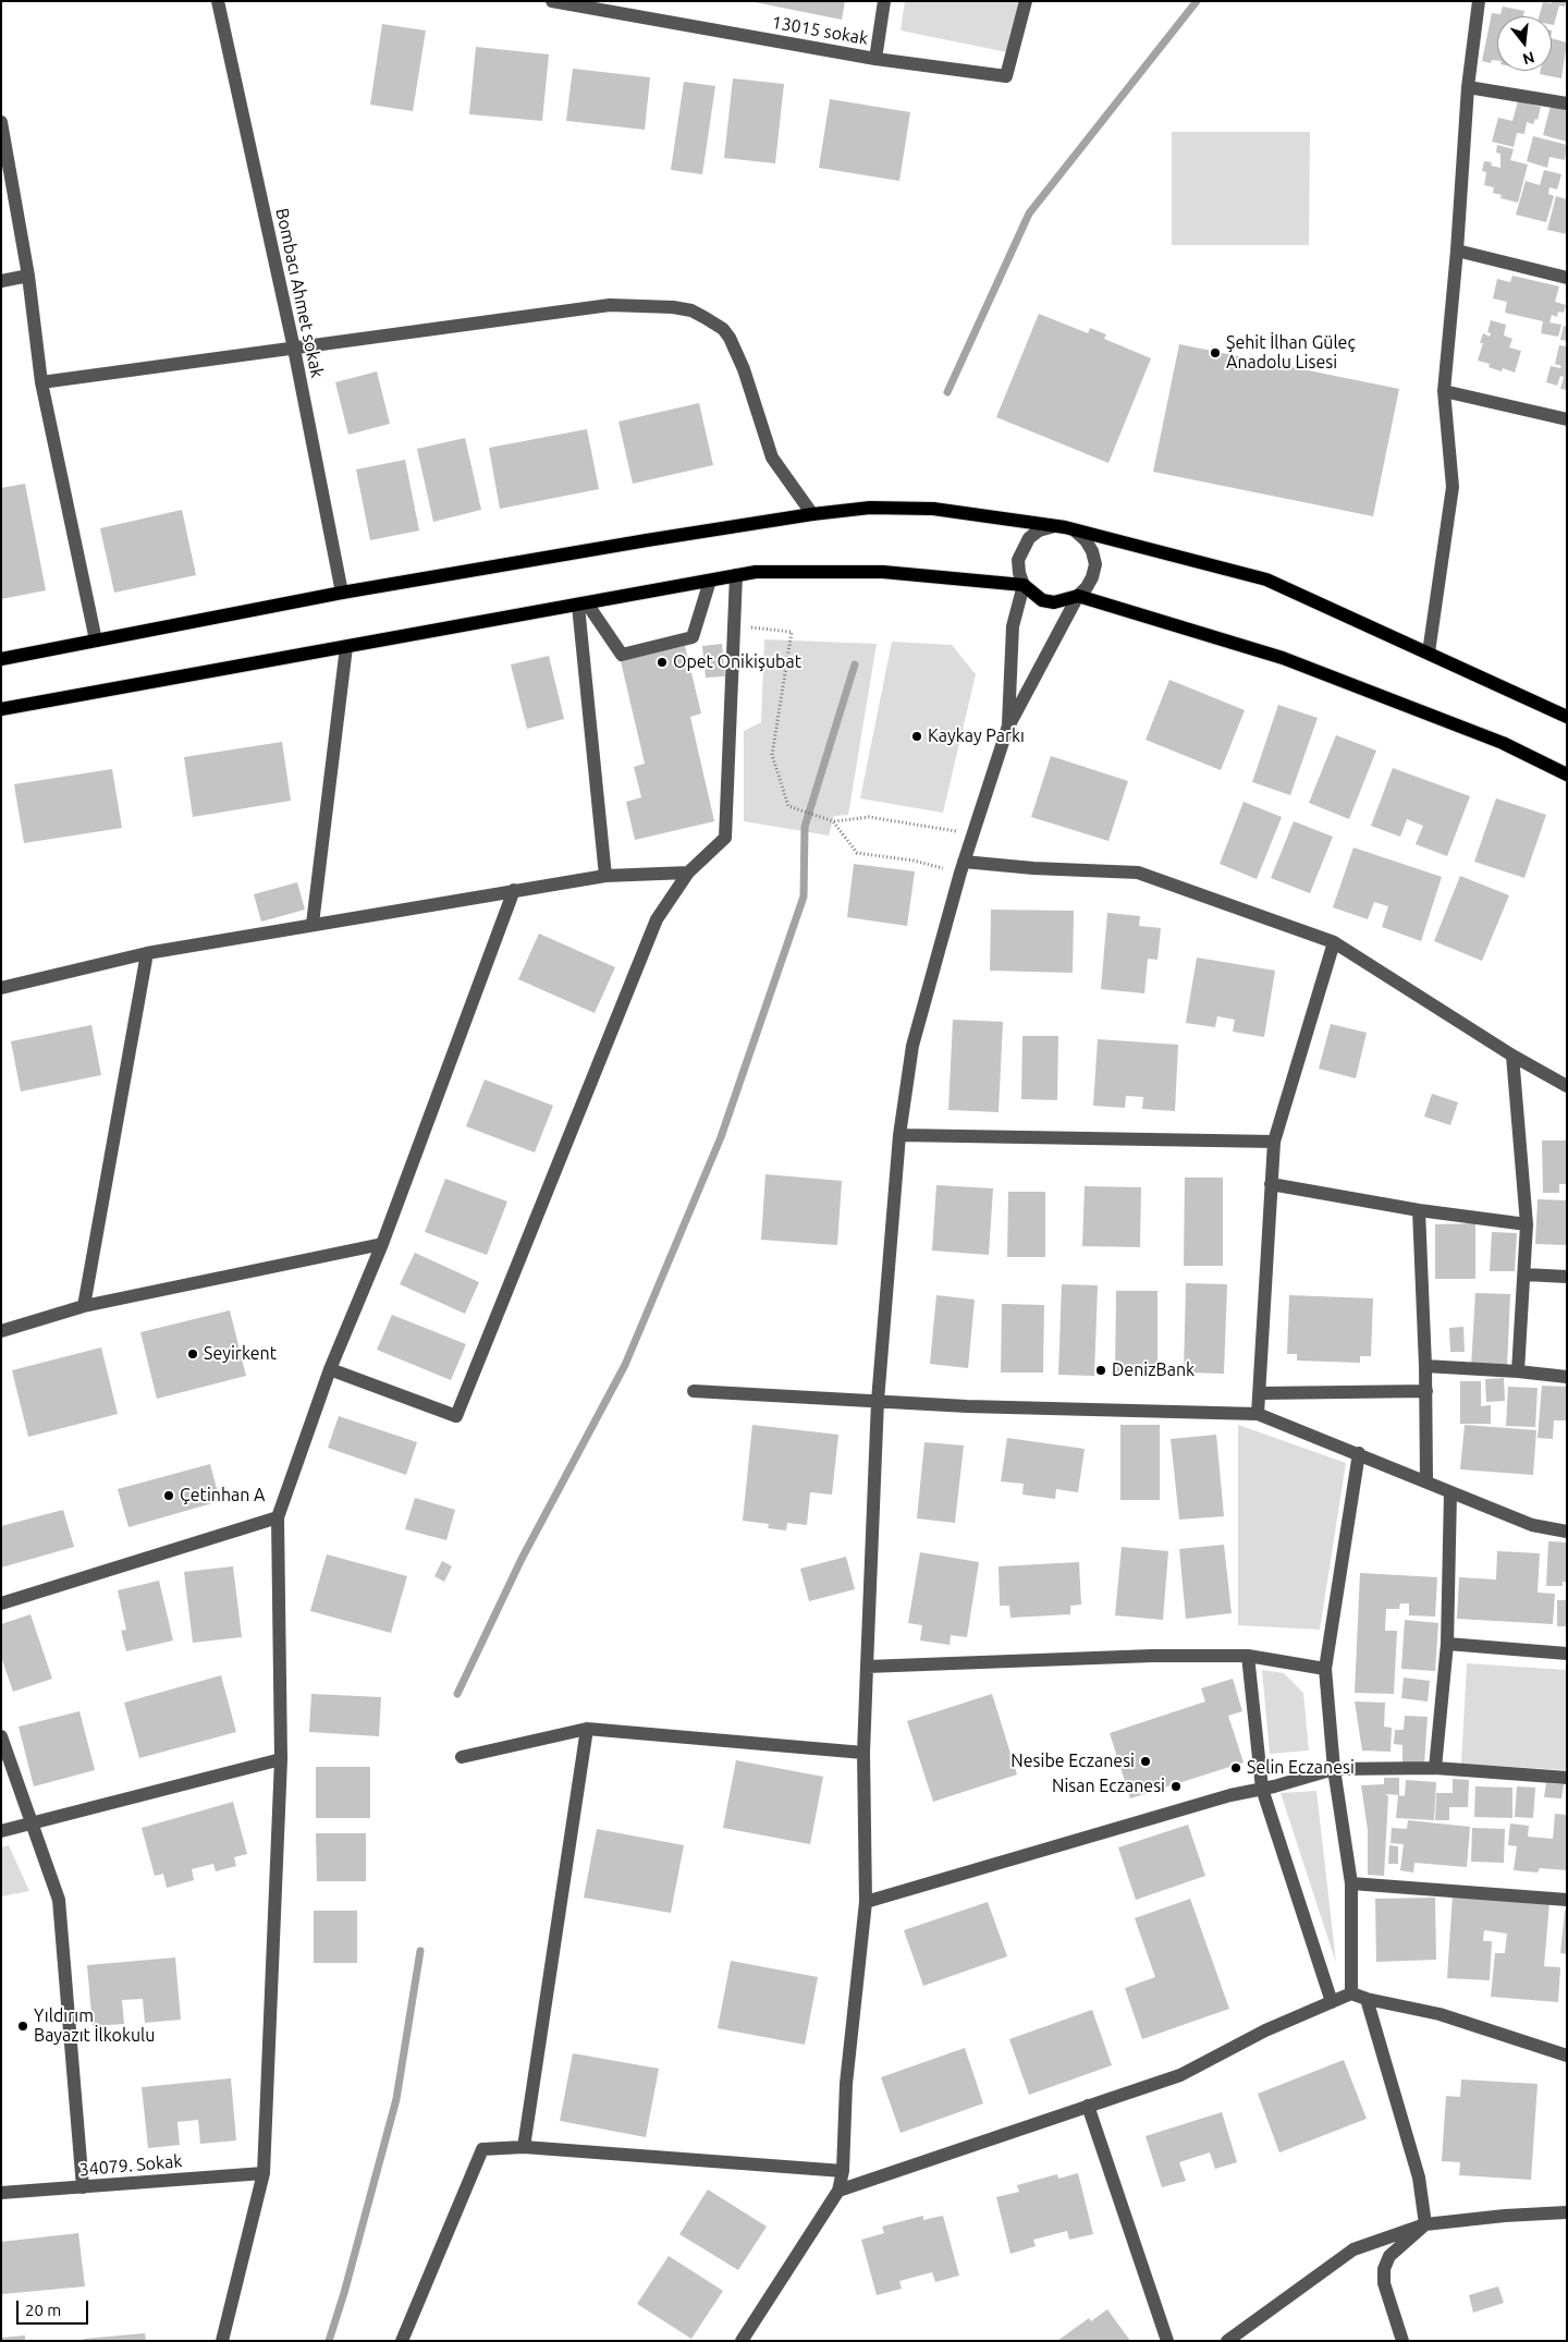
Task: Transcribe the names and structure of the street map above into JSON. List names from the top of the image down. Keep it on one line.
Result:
{"streets":{"street":["13015 sokak","Bombacı Ahmet sokak","34079. Sokak"]},"places":["Şehit İlhan Güleç Anadolu Lisesi","Opet Onikişubat","Kaykay Parkı","Seyirkent","DenizBank","Çetinhan A","Nesibe Eczanesi","Selin Eczanesi","Nisan Eczanesi","Yıldırım Bayazıt İlkokulu"],"scale_bar":"20 m","north":"bottom"}
